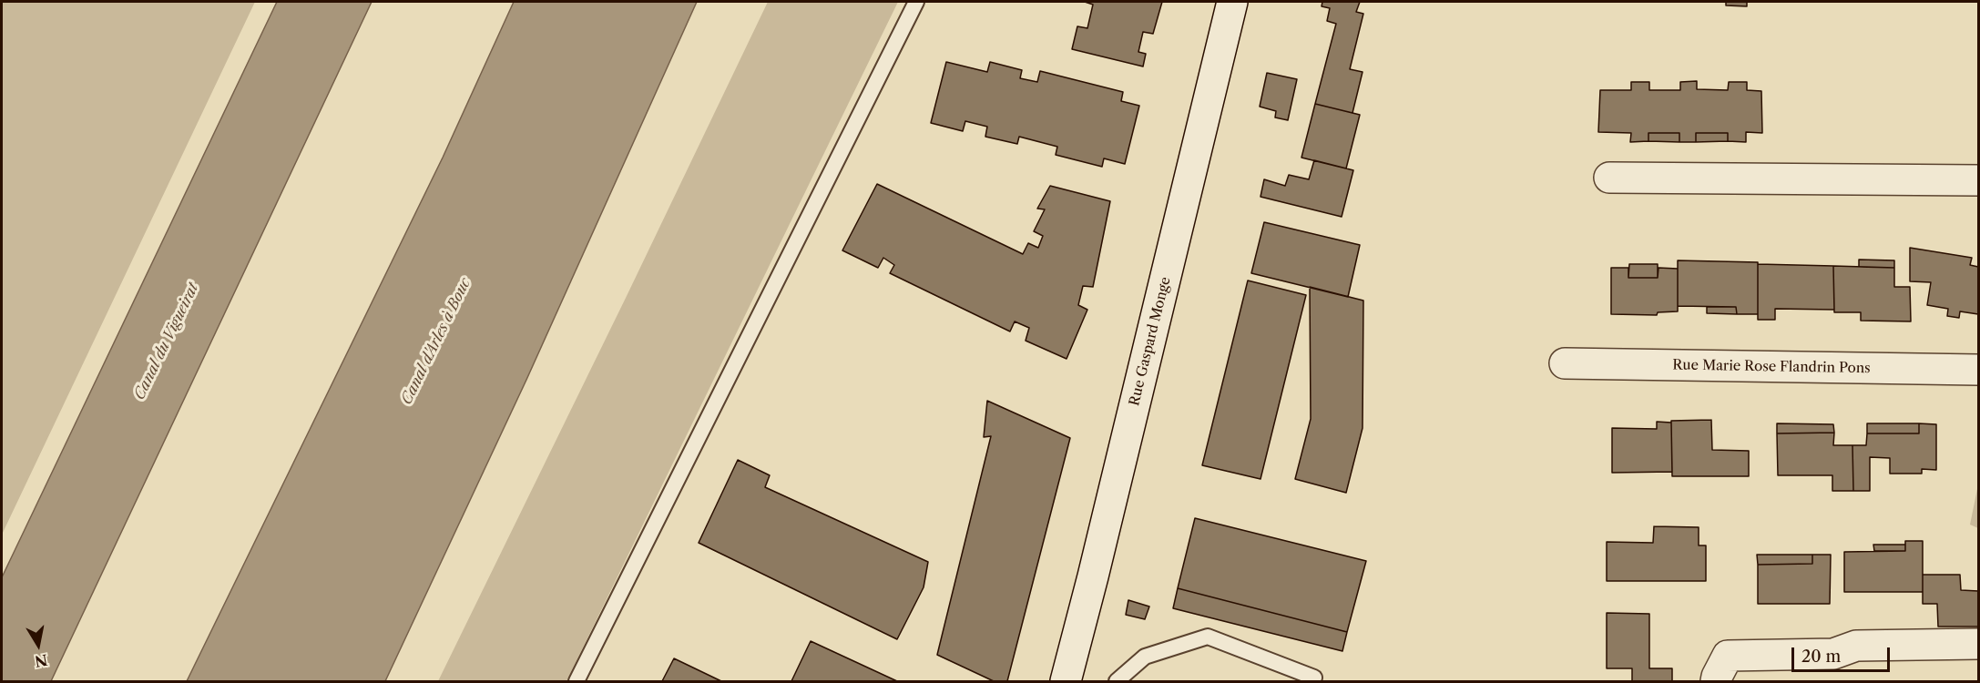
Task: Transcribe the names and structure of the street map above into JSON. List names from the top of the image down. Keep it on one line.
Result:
{"streets":{"street":["Rue Gaspard Monge","Rue Marie Rose Flandrin Pons"]},"water":["Canal du Vigueirat","Canal d'Arles à Bouc"],"scale_bar":"20 m","north":"bottom"}
